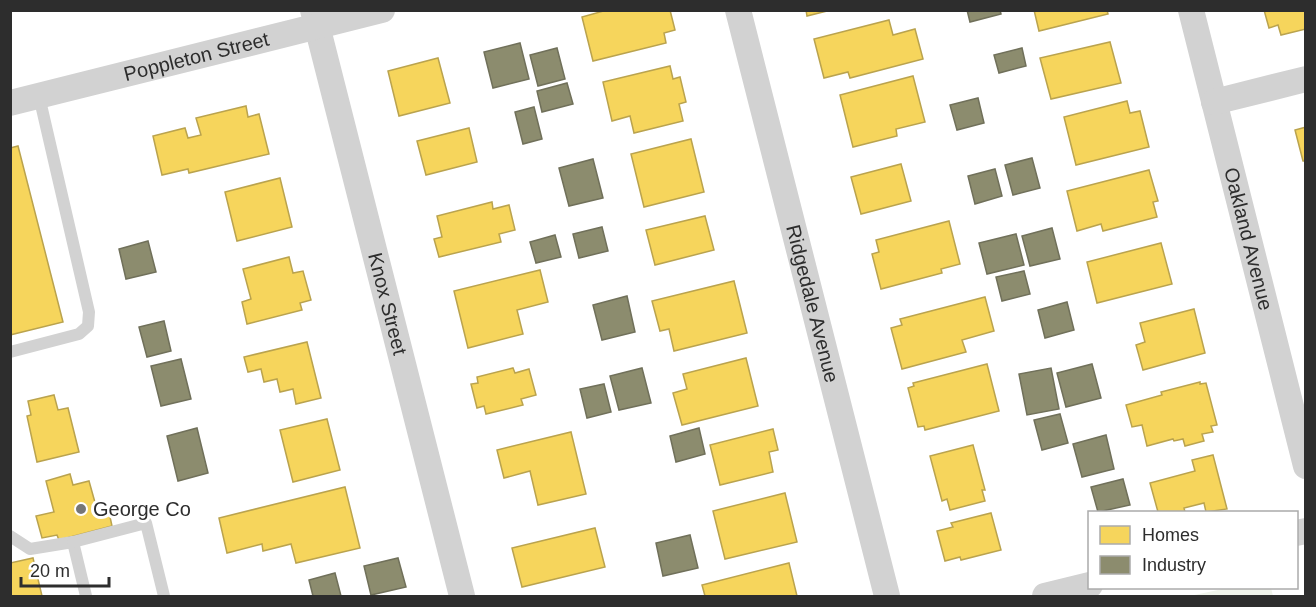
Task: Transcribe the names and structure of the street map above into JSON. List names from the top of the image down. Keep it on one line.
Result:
{"streets":{"street":["Poppleton Street","Oakland Avenue","Knox Street","Ridgedale Avenue"]},"crossings":[["Poppleton Street","Knox Street"]],"places":["George Co"],"legend":["Homes","Industry"],"scale_bar":"20 m"}
